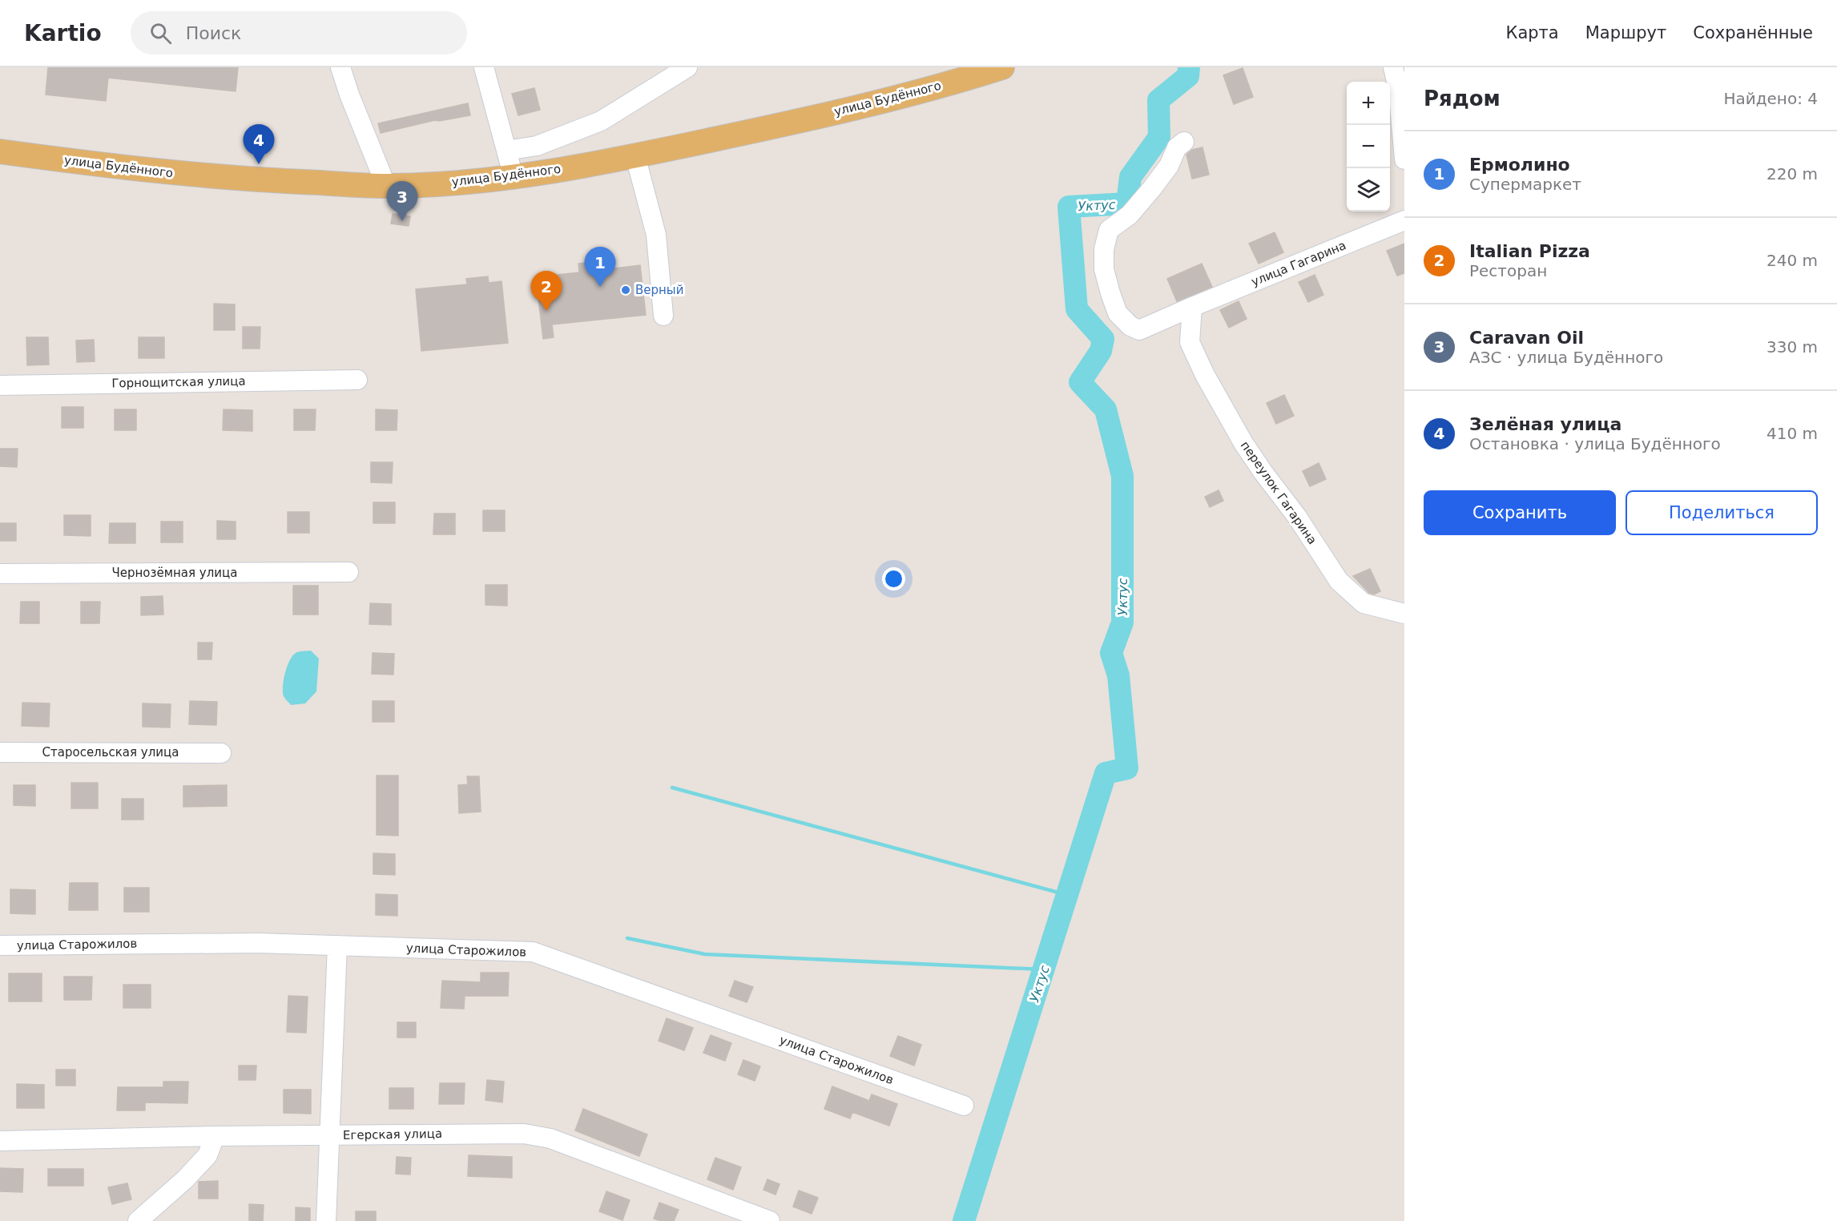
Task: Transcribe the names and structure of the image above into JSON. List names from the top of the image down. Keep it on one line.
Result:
{"streets":{"main road":["улица Будённого"],"street":["улица Гагарина","Горнощитская улица","переулок Гагарина","Чернозёмная улица","Старосельская улица","улица Старожилов","Егерская улица"]},"crossings":[["улица Гагарина","переулок Гагарина"]],"water":["Уктус"],"places":["Верный"],"page":{"header":"Kartio","search":"Поиск","nav":["Карта","Маршрут","Сохранённые"],"heading":["Рядом","Найдено: 4"],"map_buttons":["+","−"],"pins":["4","3","1","2"],"list":[{"mark":"1","name":"Ермолино","note":"Супермаркет","value":"220 m"},{"mark":"2","name":"Italian Pizza","note":"Ресторан","value":"240 m"},{"mark":"3","name":"Caravan Oil","note":"АЗС · улица Будённого","value":"330 m"},{"mark":"4","name":"Зелёная улица","note":"Остановка · улица Будённого","value":"410 m"}],"buttons":["Сохранить","Поделиться"]}}
